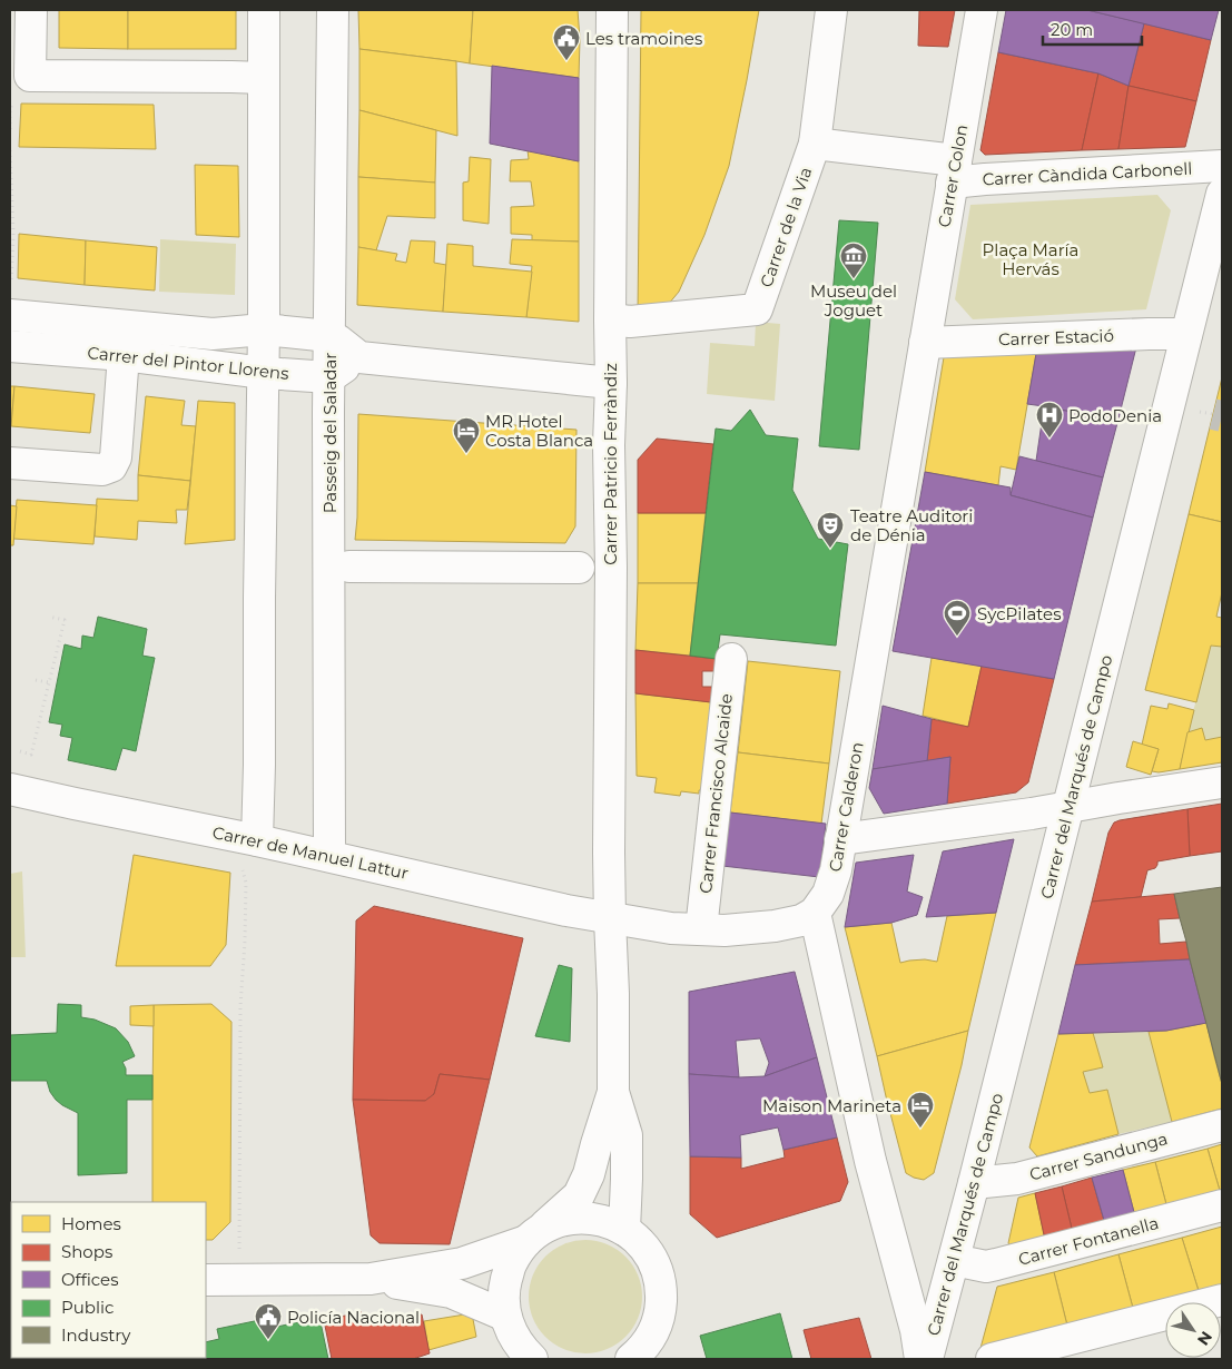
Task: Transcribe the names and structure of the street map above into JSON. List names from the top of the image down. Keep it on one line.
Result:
{"streets":{"street":["Carrer Càndida Carbonell","Carrer Colon","Carrer de la Via","Carrer Estació","Carrer del Pintor Llorens","Passeig del Saladar","Carrer Patricio Ferràndiz","Carrer del Marqués de Campo","Carrer Francisco Alcaide","Carrer Calderon","Carrer de Manuel Lattur","Carrer Sandunga","Carrer Fontanella"]},"crossings":[["Carrer Càndida Carbonell","Carrer Colon"],["Carrer Càndida Carbonell","Carrer de la Via"],["Carrer Colon","Carrer Estació"],["Carrer Colon","Carrer Calderon"],["Carrer Estació","Carrer del Marqués de Campo"],["Carrer Estació","Carrer Calderon"],["Carrer del Pintor Llorens","Passeig del Saladar"],["Passeig del Saladar","Carrer de Manuel Lattur"],["Carrer Patricio Ferràndiz","Carrer de Manuel Lattur"],["Carrer del Marqués de Campo","Carrer Sandunga"],["Carrer del Marqués de Campo","Carrer Fontanella"],["Carrer Francisco Alcaide","Carrer de Manuel Lattur"],["Carrer Calderon","Carrer de Manuel Lattur"]],"parks":["Plaça María Hervás"],"places":{"public building":["Les tramoines","Policía Nacional"],"museum":["Museu del Joguet"],"hospital":["PodoDenia"],"hotel":["MR Hotel Costa Blanca","Maison Marineta"],"theatre":["Teatre Auditori de Dénia"],"sports":["SycPilates"]},"legend":["Homes","Shops","Offices","Public","Industry"],"scale_bar":"20 m","north":"bottom right"}
